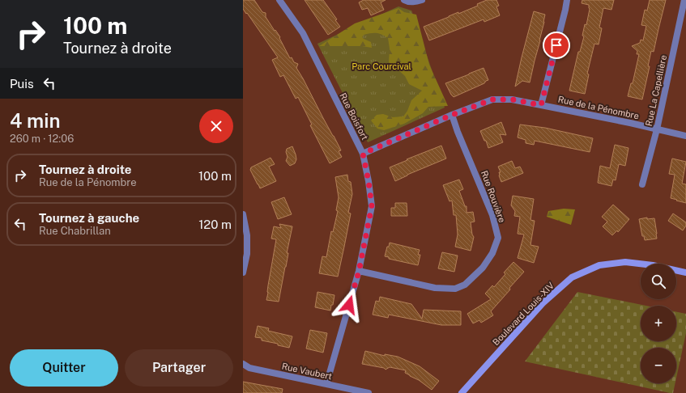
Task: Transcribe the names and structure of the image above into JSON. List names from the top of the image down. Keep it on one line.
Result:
{"streets":{"main road":["Boulevard Louis-XIV"],"street":["Rue La Capellière","Rue de la Pénombre","Rue Boisfort","Rue Rouvière","Rue Vaubert"]},"crossings":[["Rue La Capellière","Rue de la Pénombre"],["Rue de la Pénombre","Rue Boisfort"],["Rue de la Pénombre","Rue Rouvière"],["Rue Boisfort","Rue Rouvière"],["Rue Boisfort","Rue Vaubert"]],"parks":["Parc Courcival"],"page":{"turn":["100 m","Tournez à droite"],"then":"Puis","heading":["4 min","260 m · 12:06"],"list":[{"name":"Tournez à droite","note":"Rue de la Pénombre","value":"100 m"},{"name":"Tournez à gauche","note":"Rue Chabrillan","value":"120 m"}],"map_buttons":["+","−"],"buttons":["Quitter","Partager"]}}
